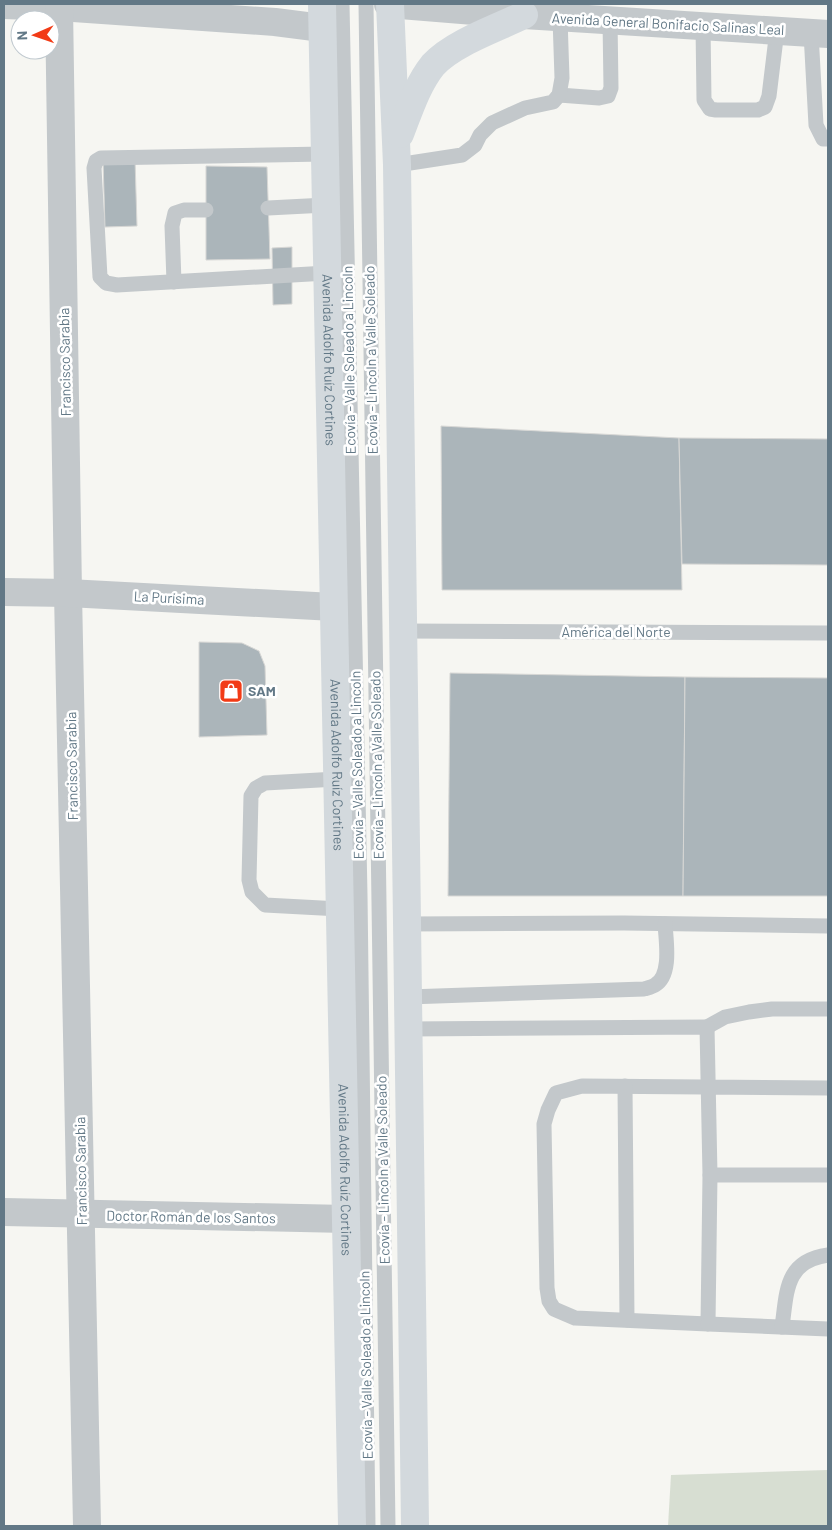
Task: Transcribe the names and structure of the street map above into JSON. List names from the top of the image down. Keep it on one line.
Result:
{"streets":{"main road":["Avenida Adolfo Ruíz Cortines"],"street":["Avenida General Bonifacio Salinas Leal","Francisco Sarabia","La Purísima","Doctor Román de los Santos"],"lane":["Ecovía - Valle Soleado a Lincoln","Ecovía - Lincoln a Valle Soleado","América del Norte"]},"crossings":[["Avenida Adolfo Ruíz Cortines","La Purísima"],["Avenida Adolfo Ruíz Cortines","Doctor Román de los Santos"],["Francisco Sarabia","La Purísima"],["Francisco Sarabia","Doctor Román de los Santos"]],"places":{"shop":["SAM"]},"north":"left"}
